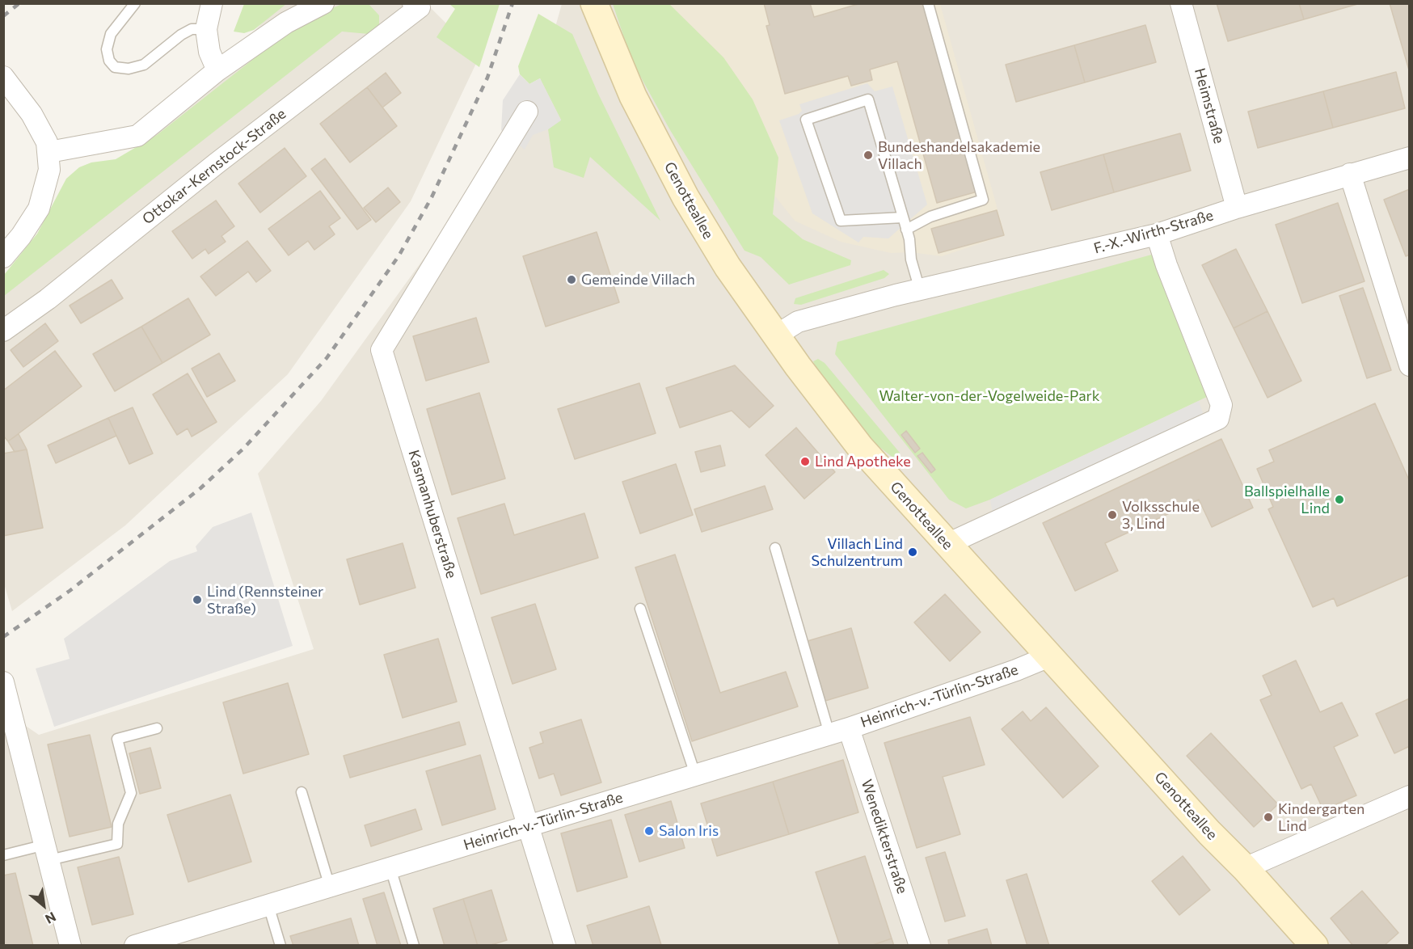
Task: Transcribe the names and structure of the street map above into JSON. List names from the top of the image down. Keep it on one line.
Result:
{"streets":{"main road":["Genotteallee"],"street":["Heimstraße","Ottokar-Kernstock-Straße","F.-X.-Wirth-Straße","Kasmanhuberstraße","Heinrich-v.-Türlin-Straße","Wenedikterstraße"]},"crossings":[["Heimstraße","F.-X.-Wirth-Straße"],["Genotteallee","F.-X.-Wirth-Straße"],["Genotteallee","Heinrich-v.-Türlin-Straße"],["Kasmanhuberstraße","Heinrich-v.-Türlin-Straße"],["Heinrich-v.-Türlin-Straße","Wenedikterstraße"]],"parks":["Walter-von-der-Vogelweide-Park"],"places":["Bundeshandelsakademie Villach","Gemeinde Villach","Lind Apotheke","Ballspielhalle Lind","Volksschule 3, Lind","Villach Lind Schulzentrum","Lind (Rennsteiner Straße)","Kindergarten Lind","Salon Iris"],"north":"bottom right"}
